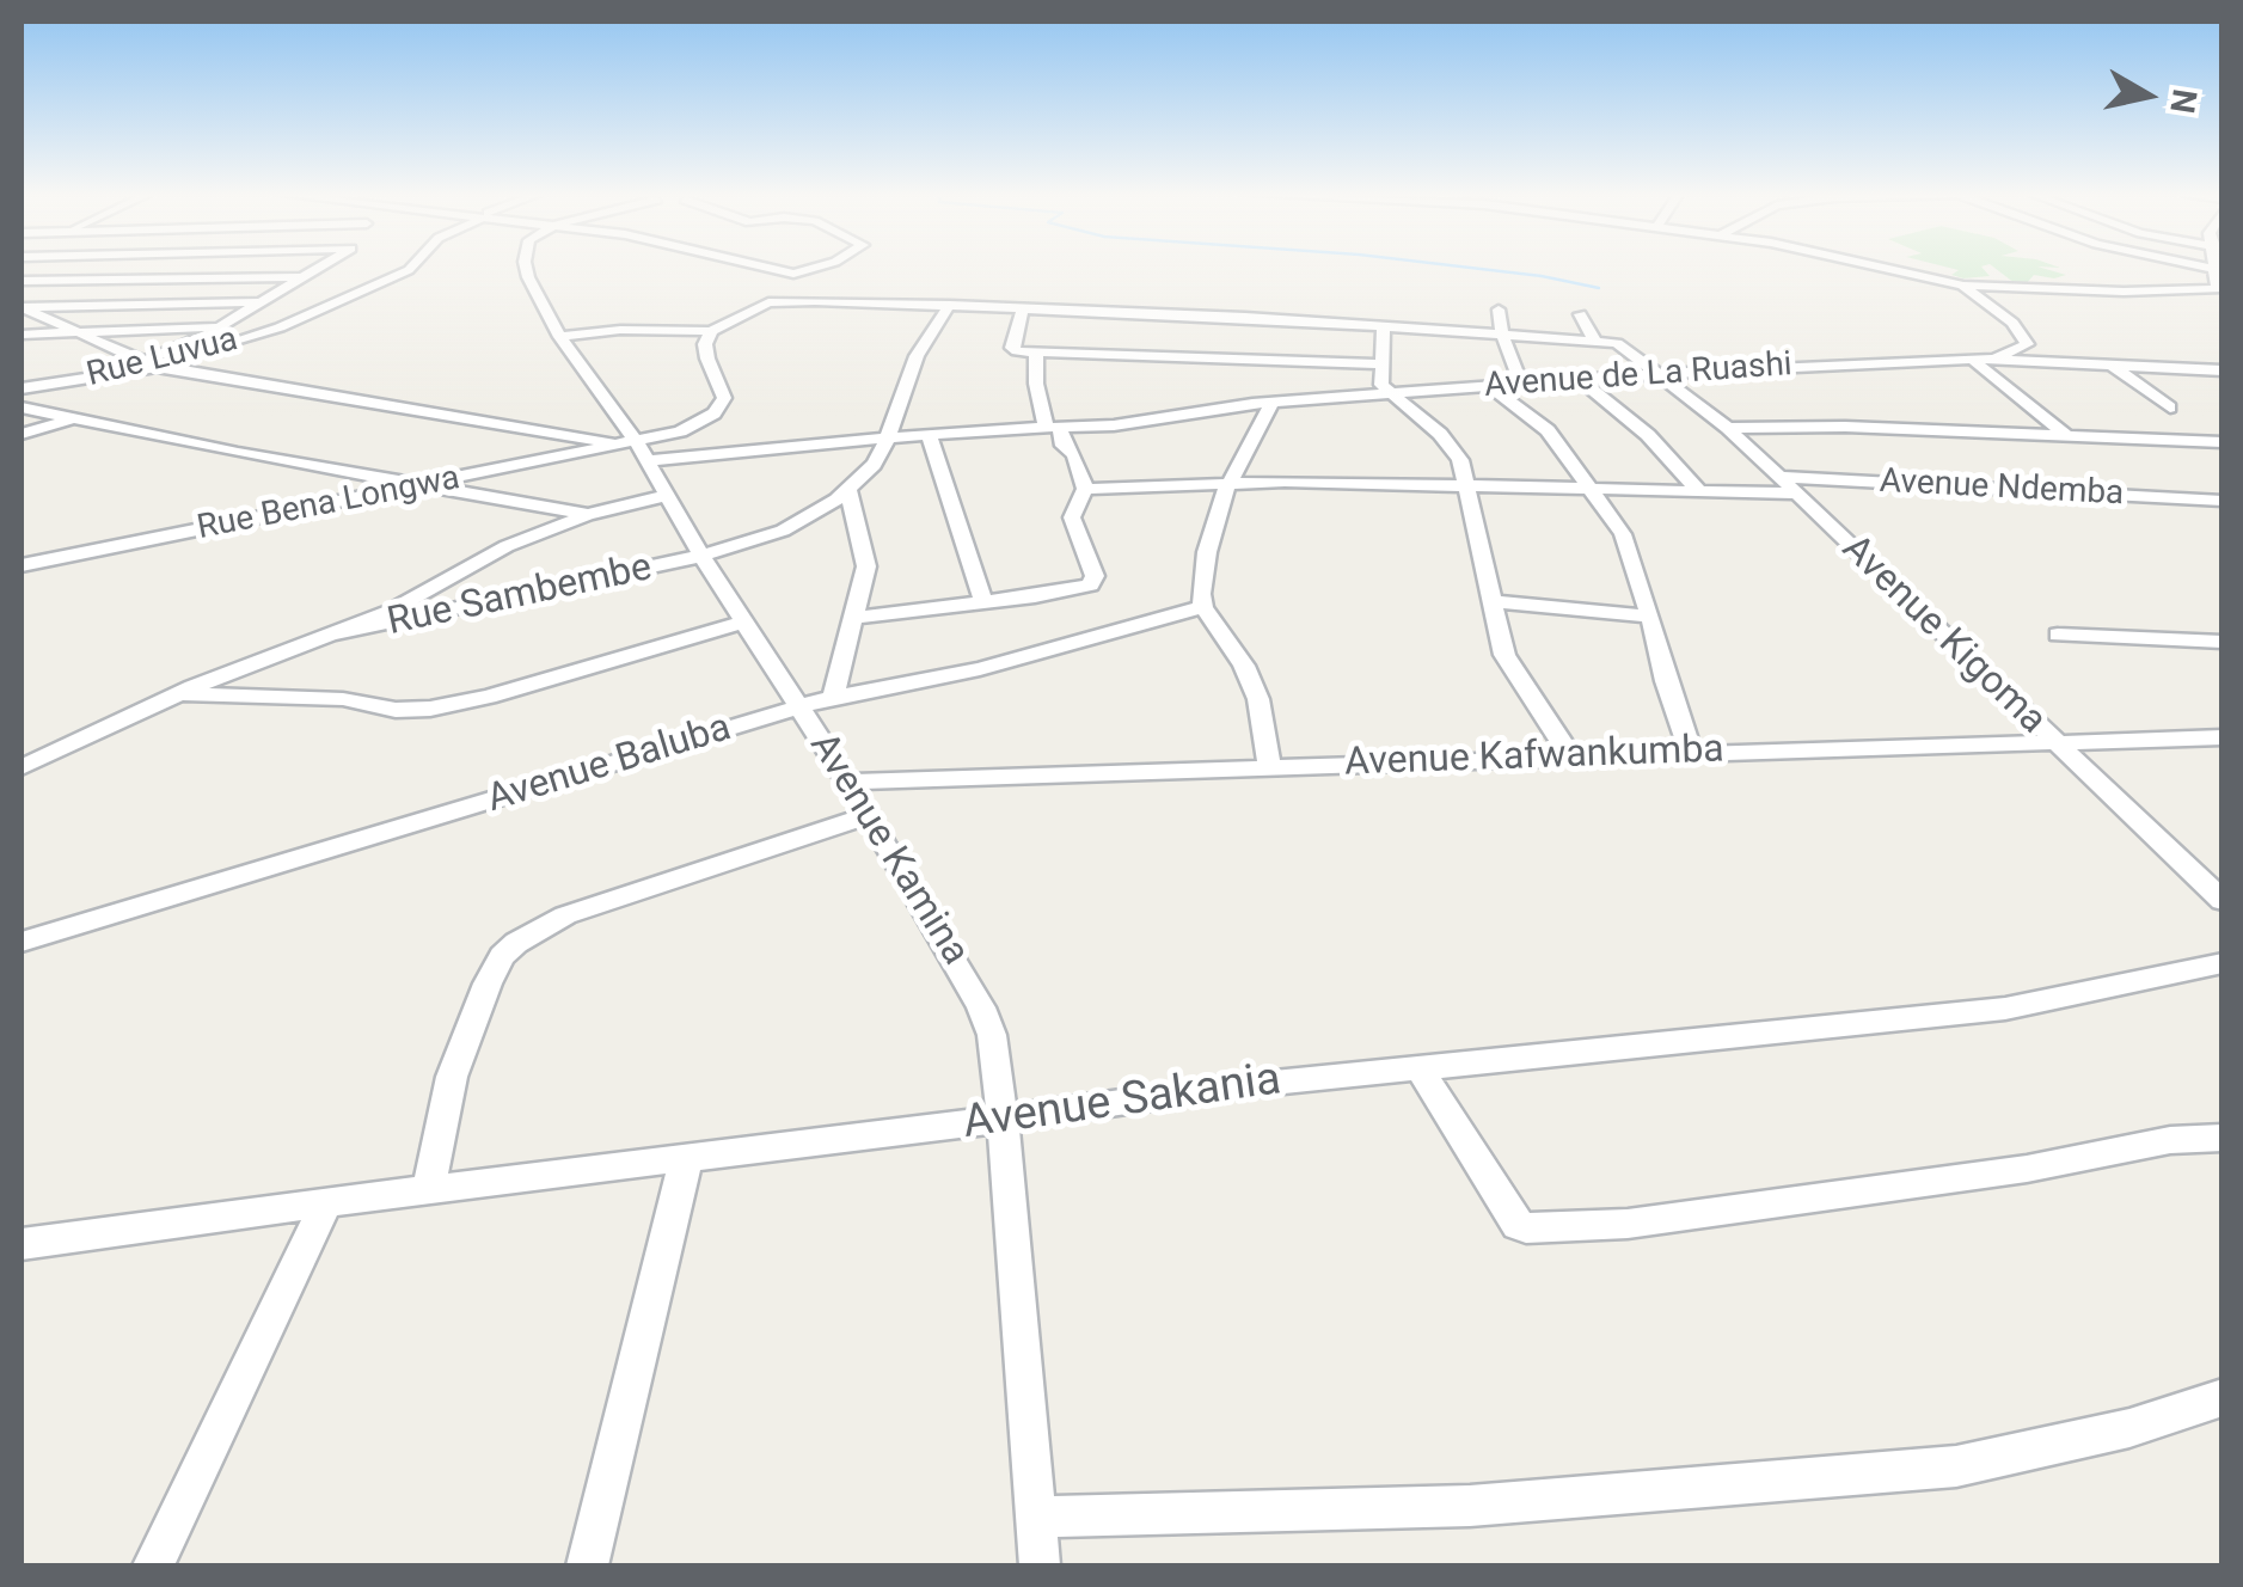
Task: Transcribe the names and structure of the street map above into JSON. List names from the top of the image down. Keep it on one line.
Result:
{"streets":{"street":["Rue Luvua","Avenue de La Ruashi","Avenue Ndemba","Rue Bena Longwa","Rue Sambembe","Avenue Kigoma","Avenue Kafwankumba","Avenue Baluba","Avenue Kamina","Avenue Sakania"]},"crossings":[["Avenue de La Ruashi","Rue Bena Longwa"],["Avenue de La Ruashi","Avenue Kigoma"],["Avenue de La Ruashi","Avenue Kamina"],["Avenue Ndemba","Avenue Kigoma"],["Rue Bena Longwa","Avenue Kamina"],["Rue Sambembe","Avenue Kamina"],["Avenue Kigoma","Avenue Kafwankumba"],["Avenue Kafwankumba","Avenue Kamina"],["Avenue Baluba","Avenue Kamina"],["Avenue Kamina","Avenue Sakania"]],"north":"right"}
